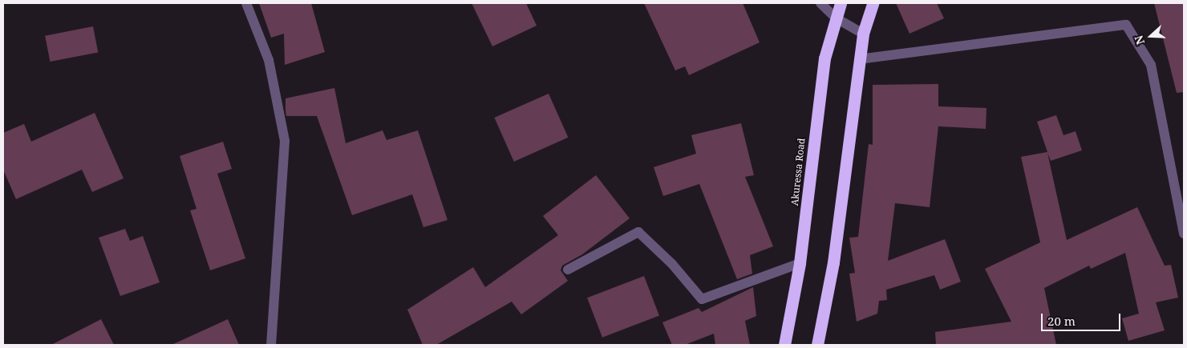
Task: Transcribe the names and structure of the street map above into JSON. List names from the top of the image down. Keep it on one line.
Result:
{"streets":{"highway":["Akuressa Road"]},"scale_bar":"20 m","north":"left"}
